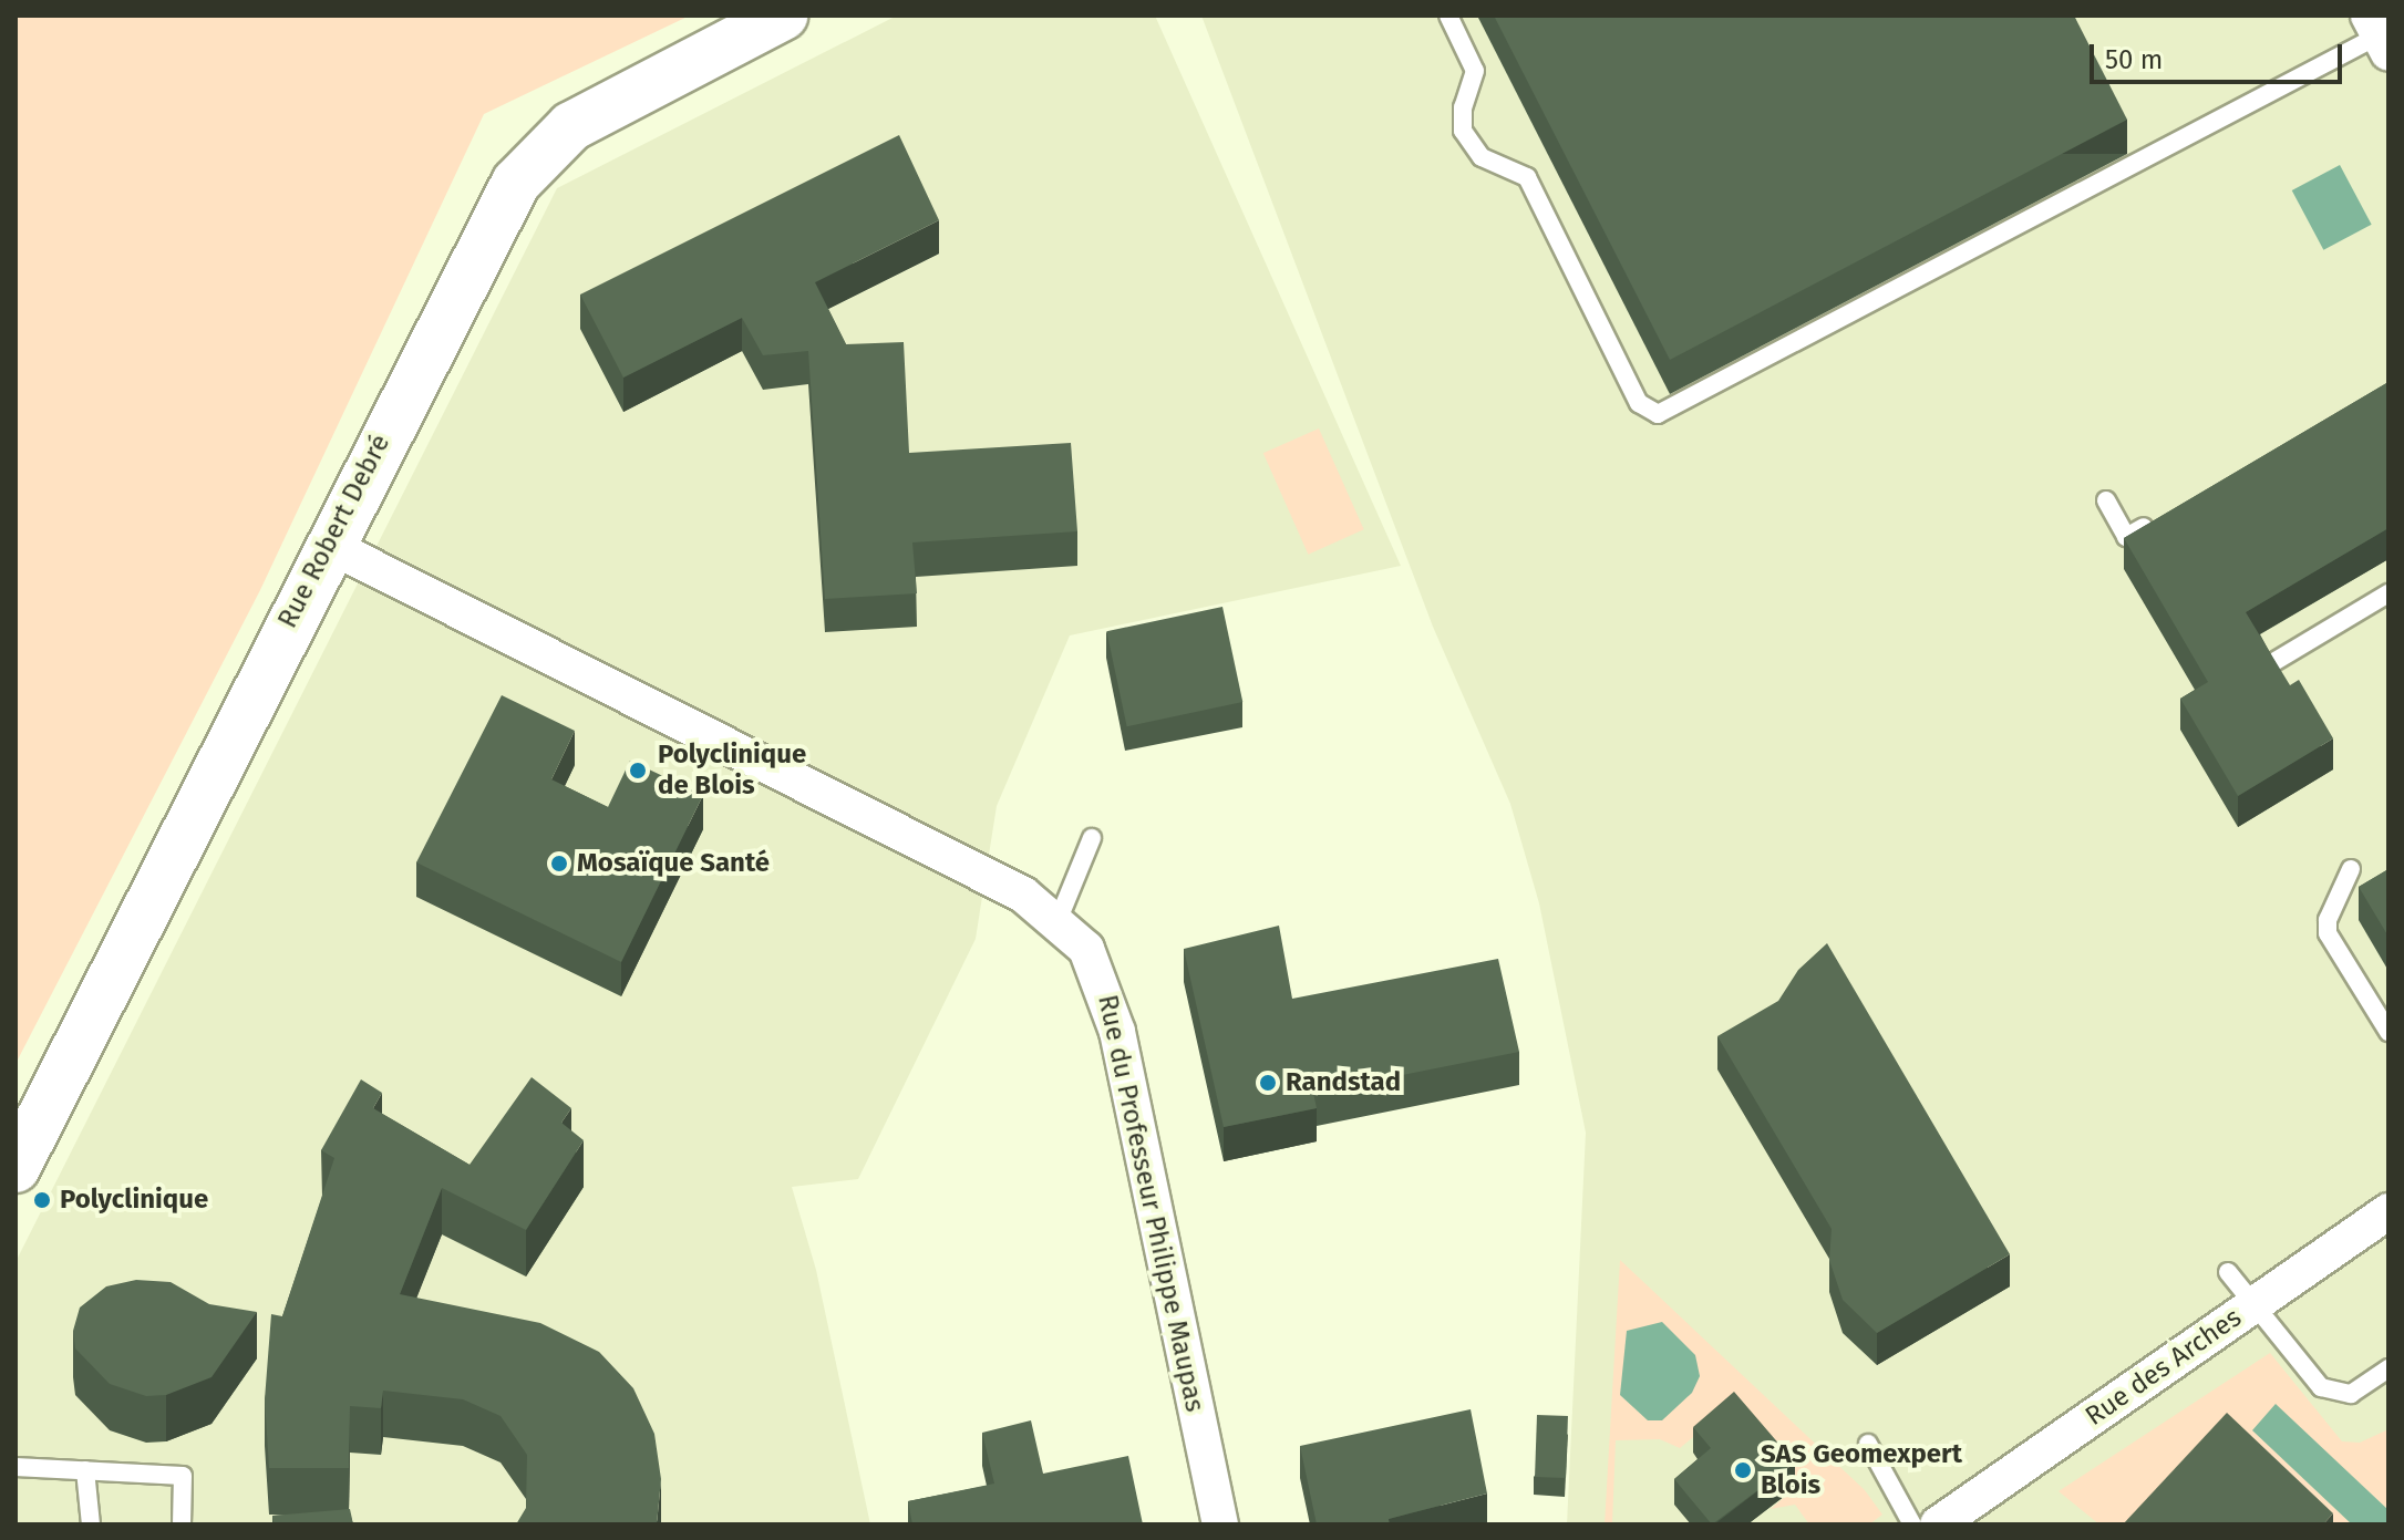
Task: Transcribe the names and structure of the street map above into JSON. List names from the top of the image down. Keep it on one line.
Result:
{"streets":{"street":["Rue Robert Debré","Rue du Professeur Philippe Maupas","Rue des Arches"]},"crossings":[["Rue Robert Debré","Rue du Professeur Philippe Maupas"]],"places":["Polyclinique de Blois","Mosaïque Santé","Randstad","Polyclinique","SAS Geomexpert Blois"],"scale_bar":"50 m"}
